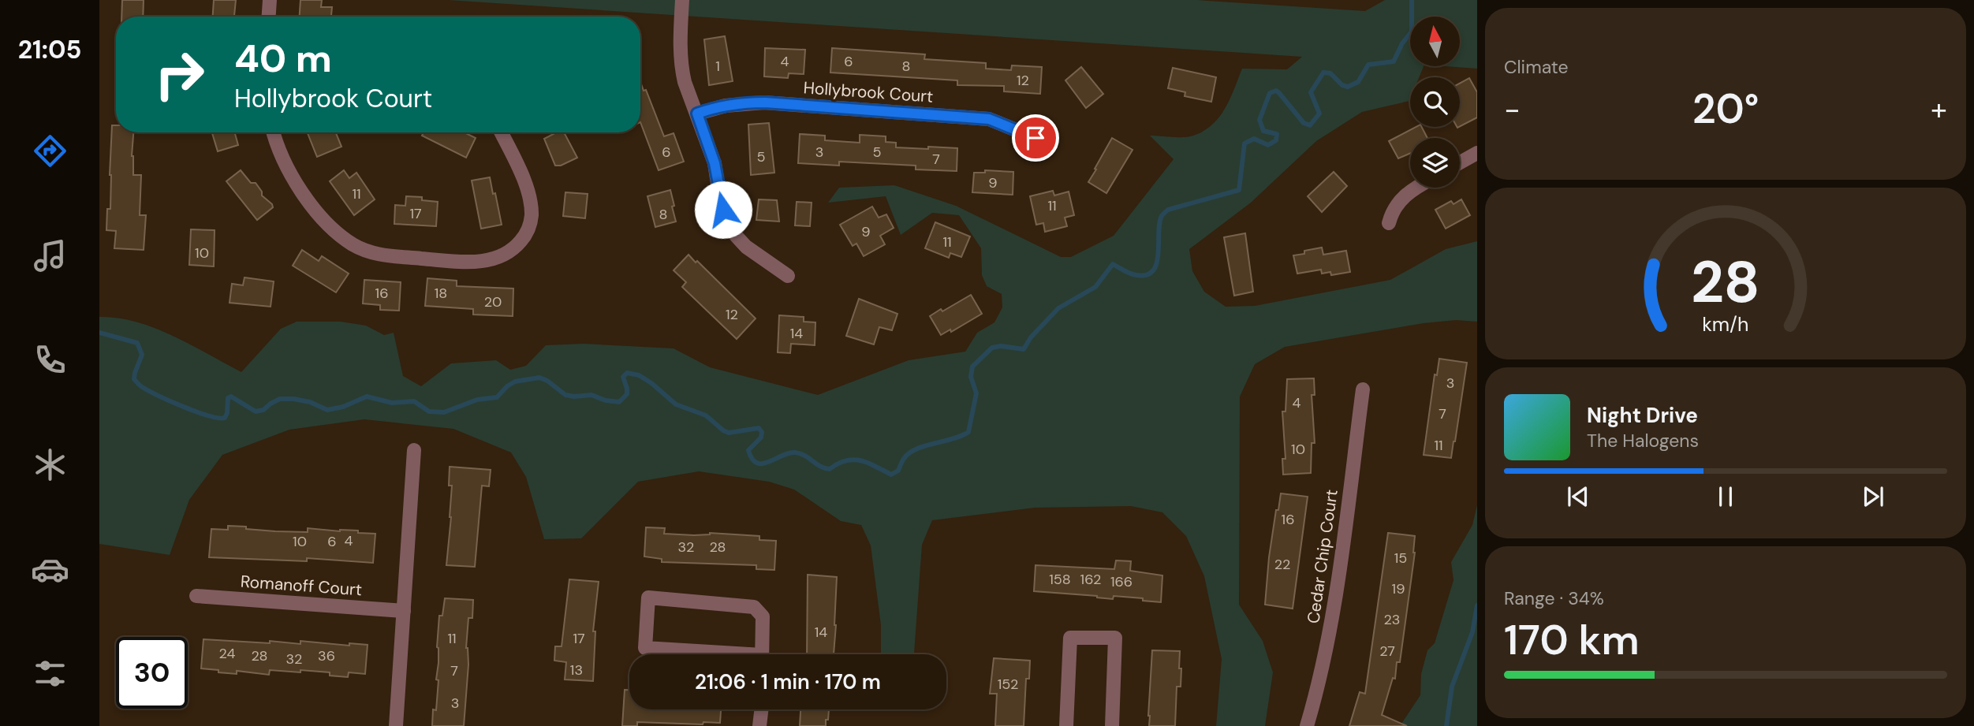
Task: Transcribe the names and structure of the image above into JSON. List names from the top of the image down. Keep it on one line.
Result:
{"streets":{"street":["Hollybrook Court","Cedar Chip Court","Romanoff Court"]},"house_numbers":["4","6","1","8","12","6","3","5","5","7","9","11","11","17","8","9","11","10","16","18","20","12","14","3","4","7","11","10","16","4","10","6","32","28","15","22","158","162","166","19","23","14","11","17","27","24","28","36","32","13","7","152","3"],"north":"top","page":{"tabs":"21:05","tile":["Climate",["Range · 34%","170 km"]],"turn":["40 m","Hollybrook Court"],"heat":["−","20°","+"],"song":["Night Drive","The Halogens"],"limit":"30","trip":"21:06 · 1 min · 170 m","gauge":["28","km/h"]}}
